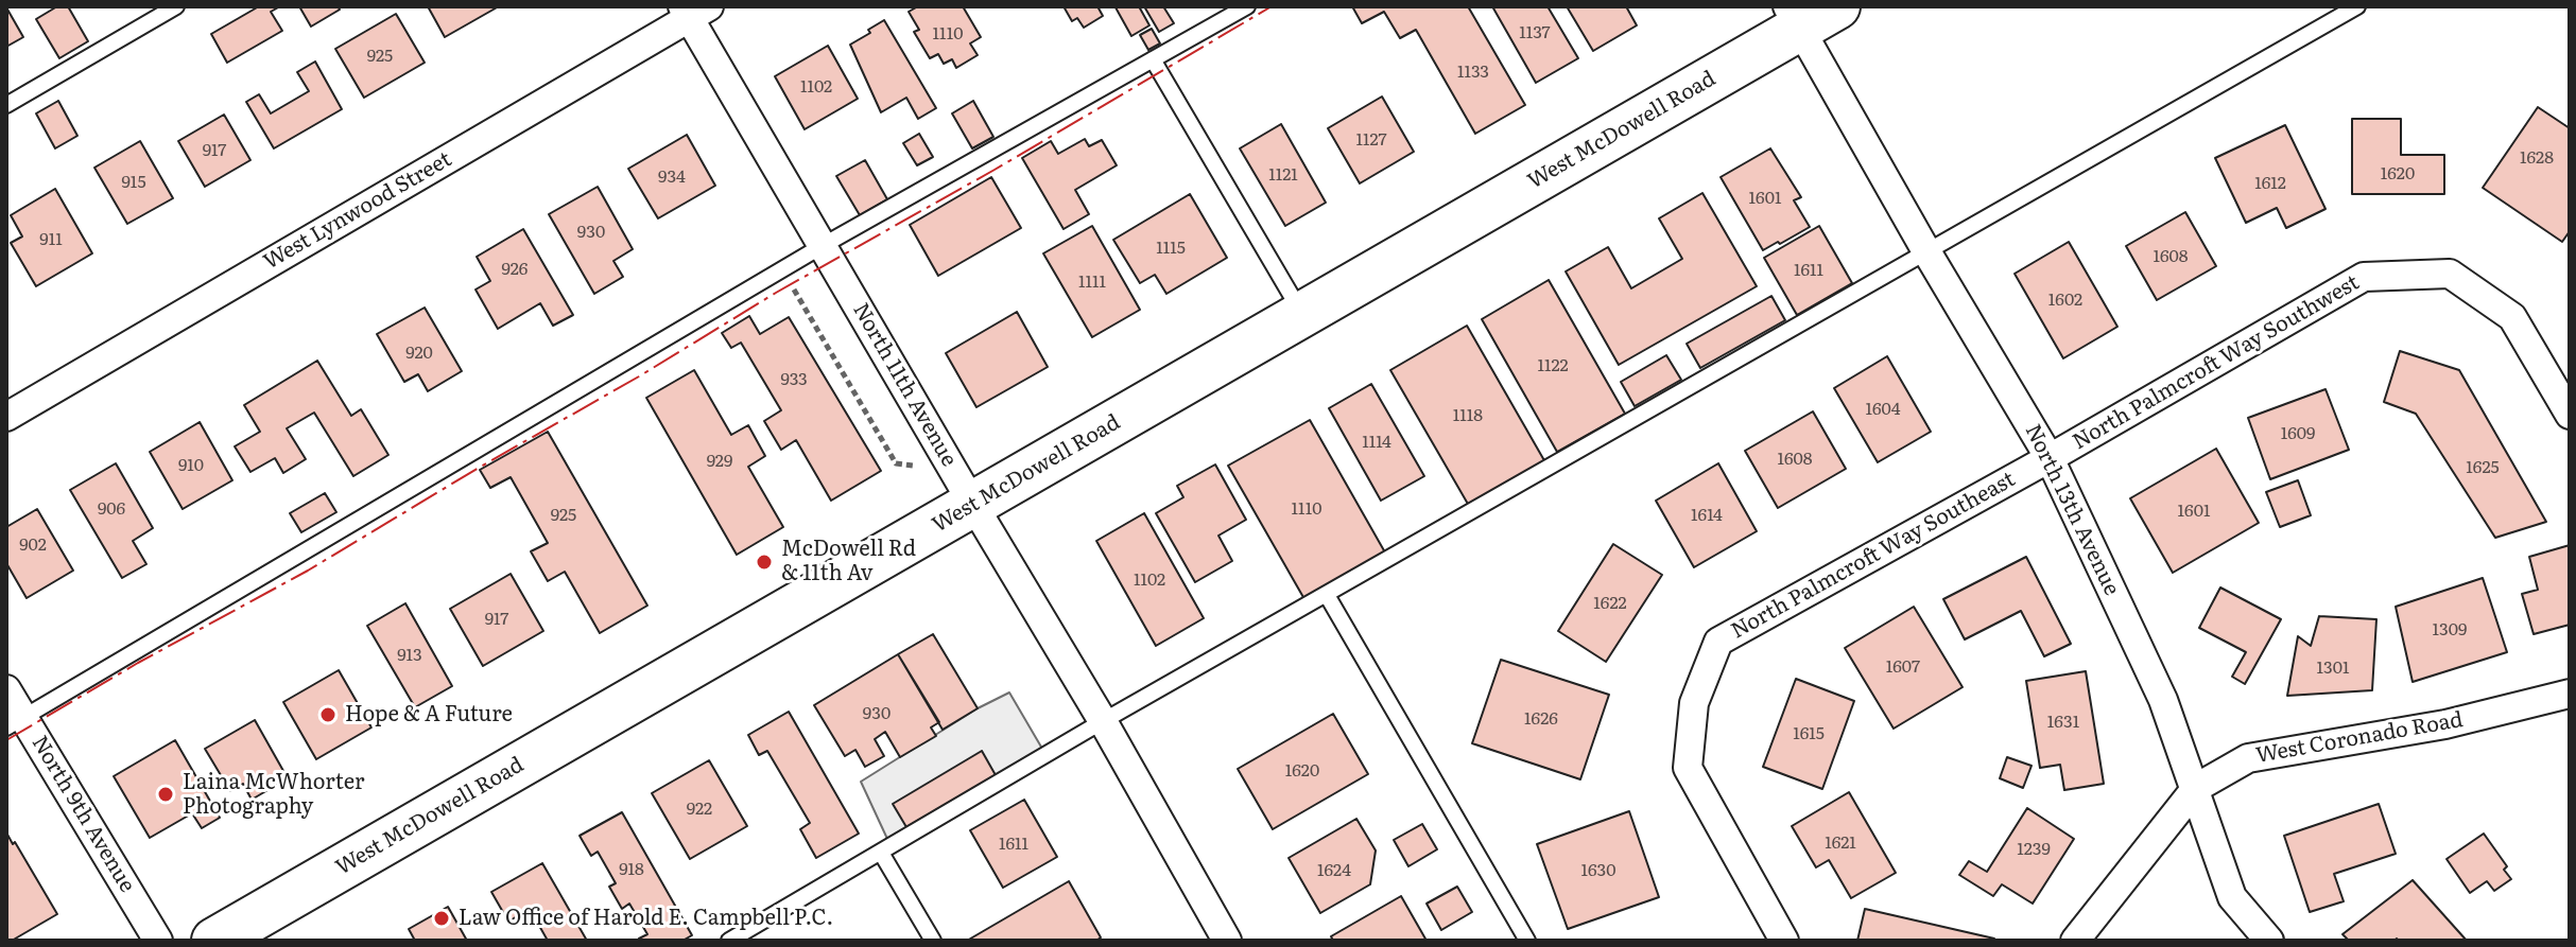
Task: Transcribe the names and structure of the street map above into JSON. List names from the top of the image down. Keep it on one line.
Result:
{"streets":{"main road":["West McDowell Road"],"street":["West Lynwood Street","North Palmcroft Way Southwest","North 11th Avenue","North 13th Avenue","North Palmcroft Way Southeast","West Coronado Road","North 9th Avenue"]},"crossings":[["West McDowell Road","North 11th Avenue"],["West McDowell Road","North 13th Avenue"],["West Lynwood Street","North 11th Avenue"],["North Palmcroft Way Southwest","North 13th Avenue"],["North Palmcroft Way Southwest","North Palmcroft Way Southeast"],["North 13th Avenue","North Palmcroft Way Southeast"],["North 13th Avenue","West Coronado Road"]],"places":["McDowell Rd & 11th Av","Hope & A Future","Laina McWhorter Photography","Law Office of Harold E. Campbell P.C."],"house_numbers":["1137","1110","925","1133","1102","1127","917","1628","1620","1121","934","915","1612","1601","930","911","1115","1608","926","1611","1111","1602","920","1122","933","1604","1118","1609","1114","1608","929","910","1625","906","1110","1601","925","1614","902","1102","1622","917","1309","913","1607","1301","930","1626","1631","1615","1620","922","1621","1611","1239","918","1624","1630"]}
